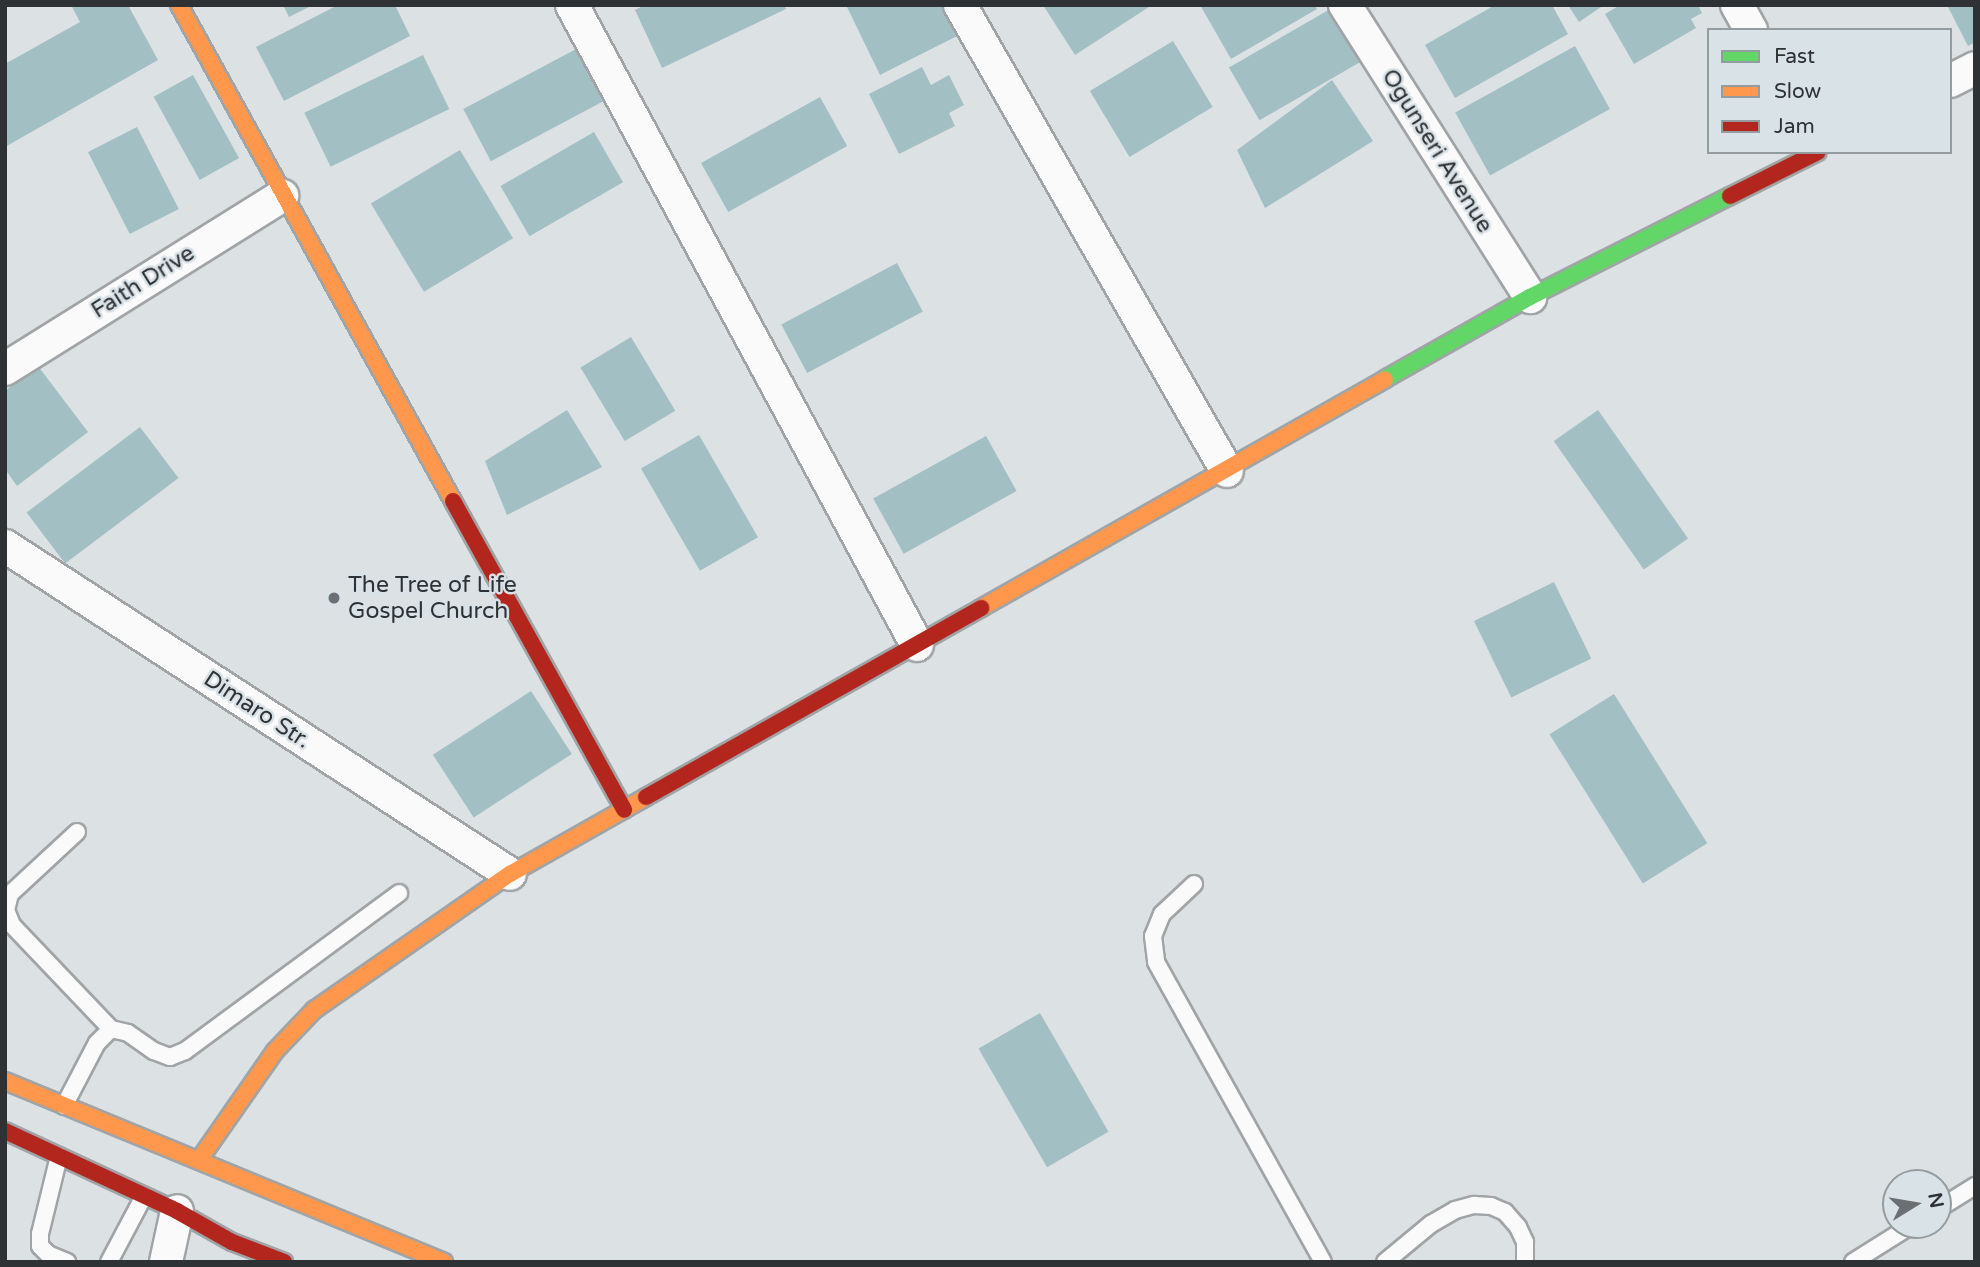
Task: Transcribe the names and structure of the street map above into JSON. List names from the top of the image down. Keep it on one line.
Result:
{"streets":{"street":["Ogunseri Avenue","Faith Drive","Dimaro Str."]},"places":["The Tree of Life Gospel Church"],"legend":["Fast","Slow","Jam"],"north":"right"}
